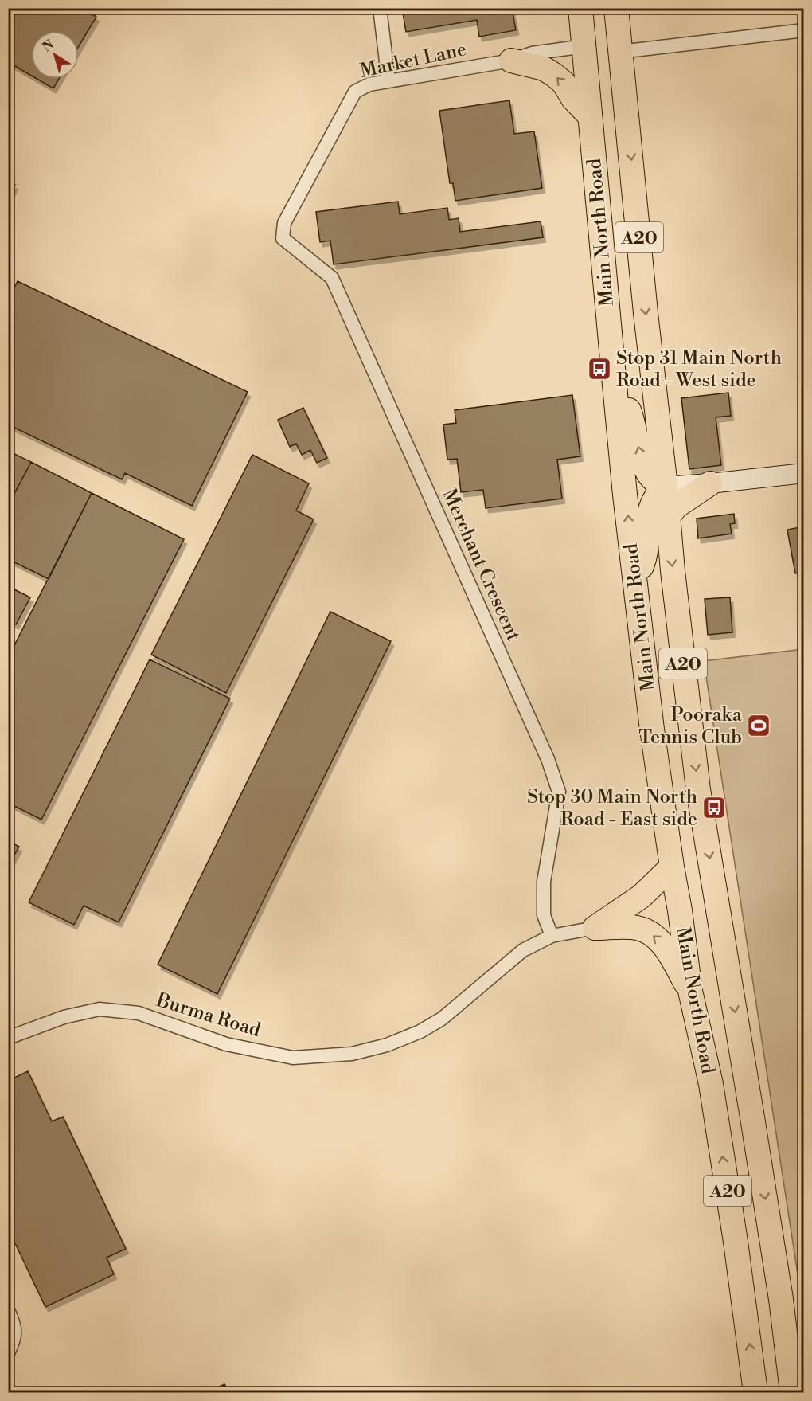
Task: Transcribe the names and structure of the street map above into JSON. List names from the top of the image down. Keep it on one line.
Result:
{"streets":{"highway":["Main North Road","A20"],"street":["Market Lane","Merchant Crescent","Burma Road"]},"crossings":[["Market Lane","Main North Road"],["Market Lane","Merchant Crescent"],["Merchant Crescent","Burma Road"]],"places":{"bus stop":["Stop 31 Main North Road - West side","Stop 30 Main North Road - East side"],"sports":["Pooraka Tennis Club"]},"north":"top left"}
